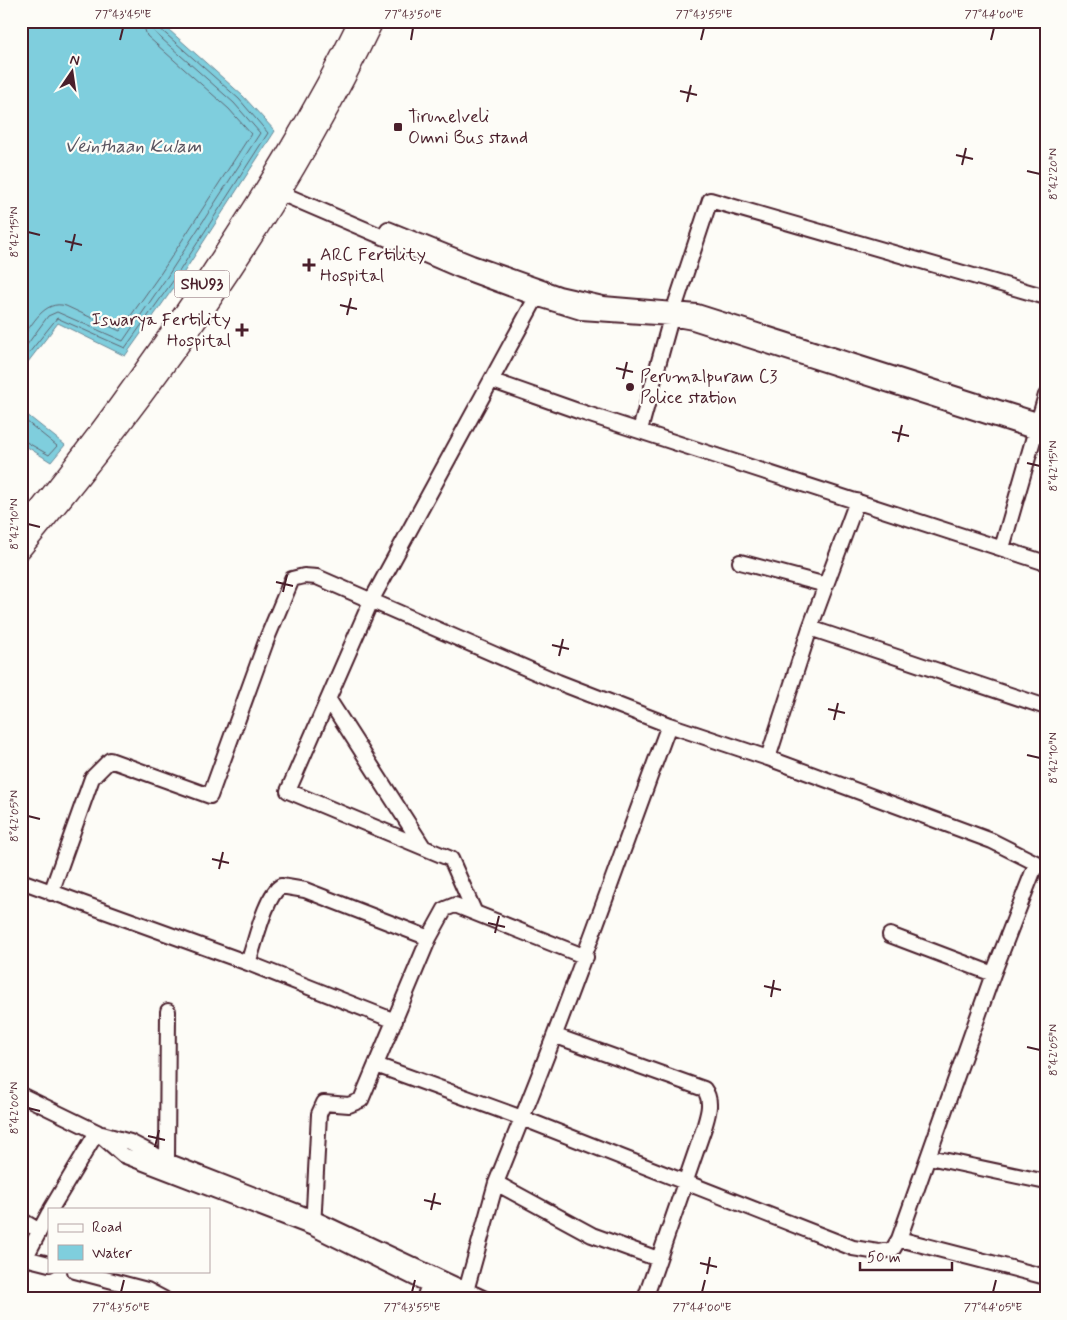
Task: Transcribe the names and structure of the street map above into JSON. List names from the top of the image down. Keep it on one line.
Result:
{"streets":{"main road":["SHU93"]},"water":["Veinthaan Kulam"],"places":{"transit":["Tirunelveli Omni Bus stand"],"health":["ARC Fertility Hospital","Iswarya Fertility Hospital"],"other":["Perumalpuram C3 Police station"]},"legend":["Road","Water"],"scale_bar":"50 m","north":"top","coordinates":["77°43'45\"E","77°43'50\"E","77°43'55\"E","77°44'00\"E","8°42'20\"N","8°42'15\"N","8°42'10\"N","8°42'05\"N","8°42'00\"N","77°44'05\"E"]}
